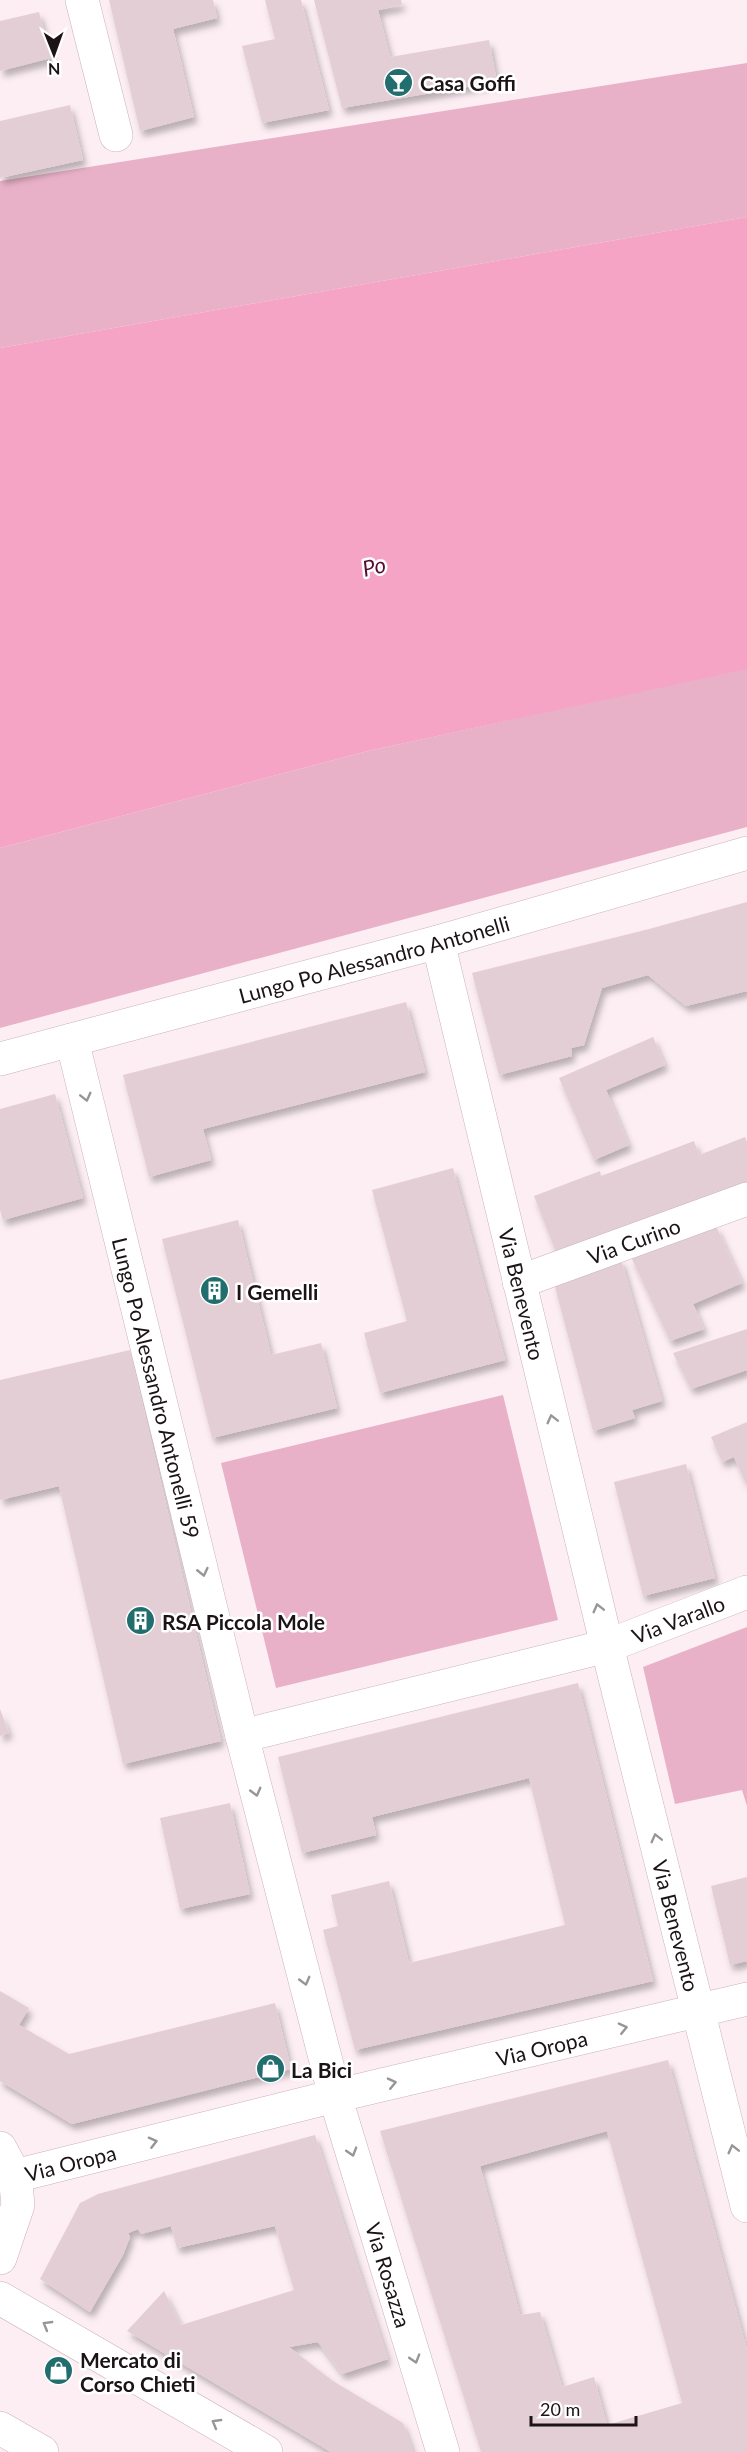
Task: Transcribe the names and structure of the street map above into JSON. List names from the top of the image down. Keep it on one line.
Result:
{"streets":{"street":["Lungo Po Alessandro Antonelli","Via Curino","Via Benevento","Lungo Po Alessandro Antonelli 59","Via Varallo","Via Oropa","Via Rosazza"]},"crossings":[["Lungo Po Alessandro Antonelli","Via Benevento"],["Lungo Po Alessandro Antonelli","Lungo Po Alessandro Antonelli 59"],["Via Curino","Via Benevento"],["Via Benevento","Via Varallo"],["Via Benevento","Via Oropa"],["Via Oropa","Via Rosazza"]],"one_way":["Via Benevento","Lungo Po Alessandro Antonelli 59","Via Oropa","Via Rosazza"],"water":["Po"],"places":{"bar":["Casa Goffi"],"building":["I Gemelli","RSA Piccola Mole"],"shop":["La Bici","Mercato di Corso Chieti"]},"scale_bar":"20 m","north":"bottom"}
